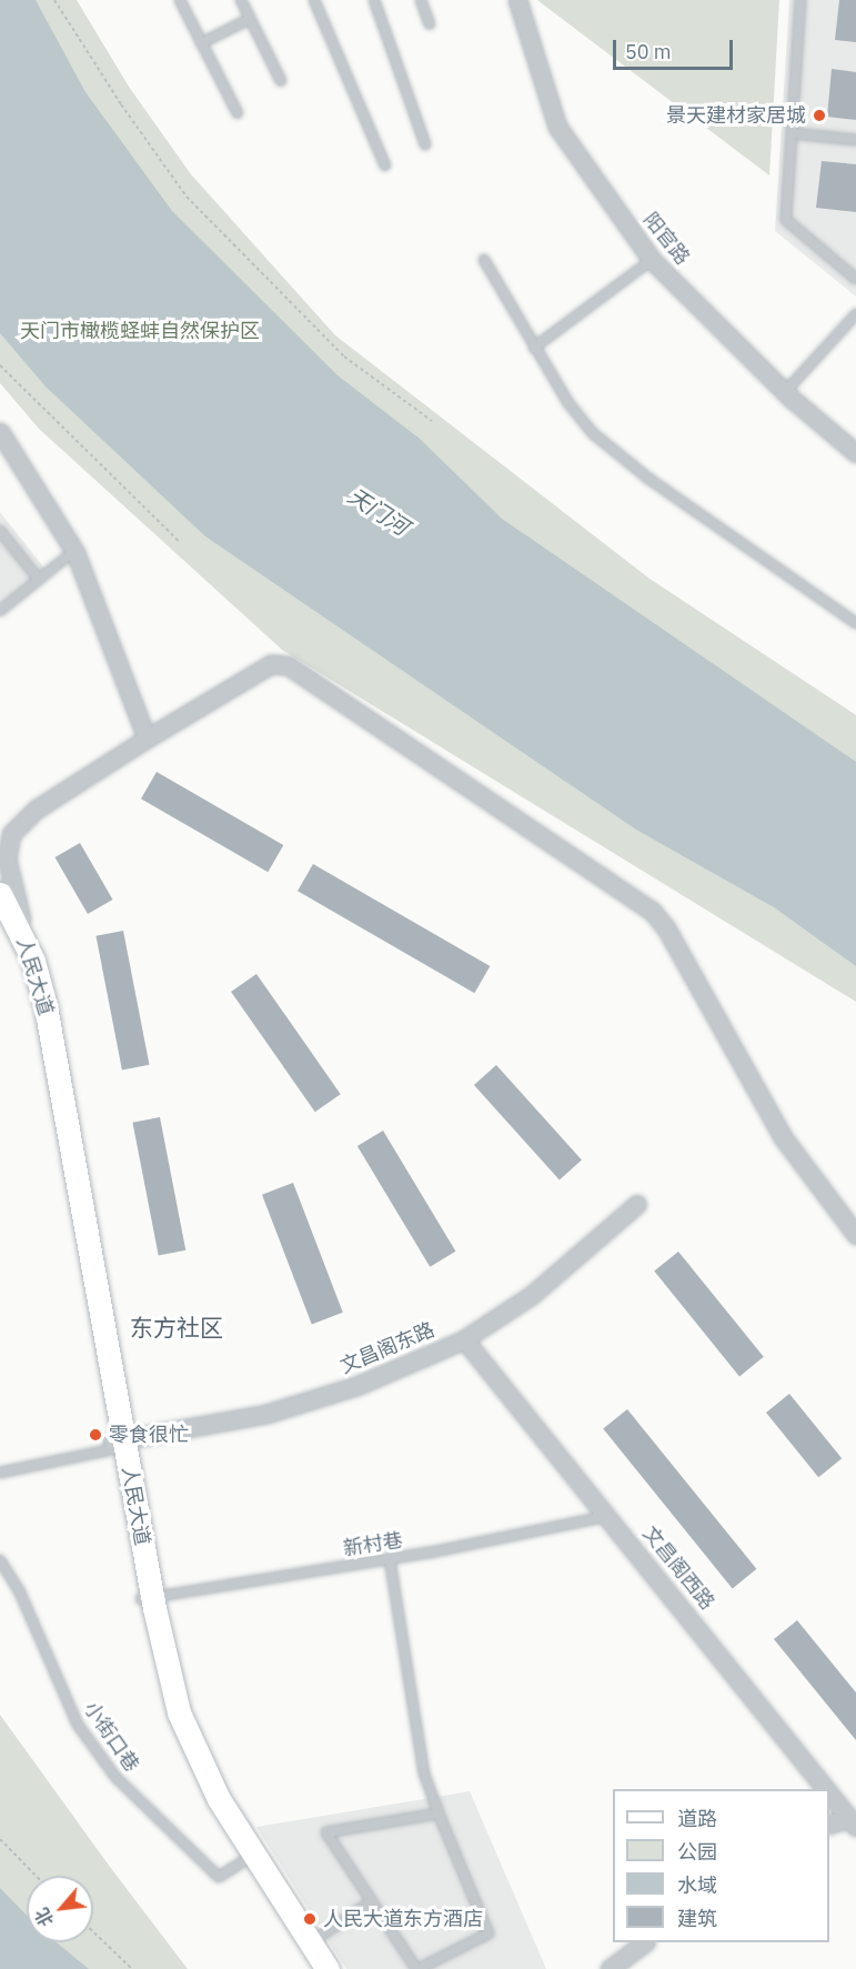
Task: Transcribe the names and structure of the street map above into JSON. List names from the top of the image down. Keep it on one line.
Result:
{"streets":{"main road":["人民大道"],"street":["阳官路","文昌阁东路","文昌阁西路"],"lane":["新村巷","小街口巷"]},"crossings":[["人民大道","文昌阁东路"],["人民大道","新村巷"],["人民大道","小街口巷"],["文昌阁东路","文昌阁西路"],["新村巷","文昌阁西路"]],"districts":["东方社区"],"water":["天门河"],"parks":["天门市橄榄蛏蚌自然保护区"],"places":["景天建材家居城","零食很忙","人民大道东方酒店"],"legend":["道路","公园","水域","建筑"],"scale_bar":"50 m","north":"bottom left"}
